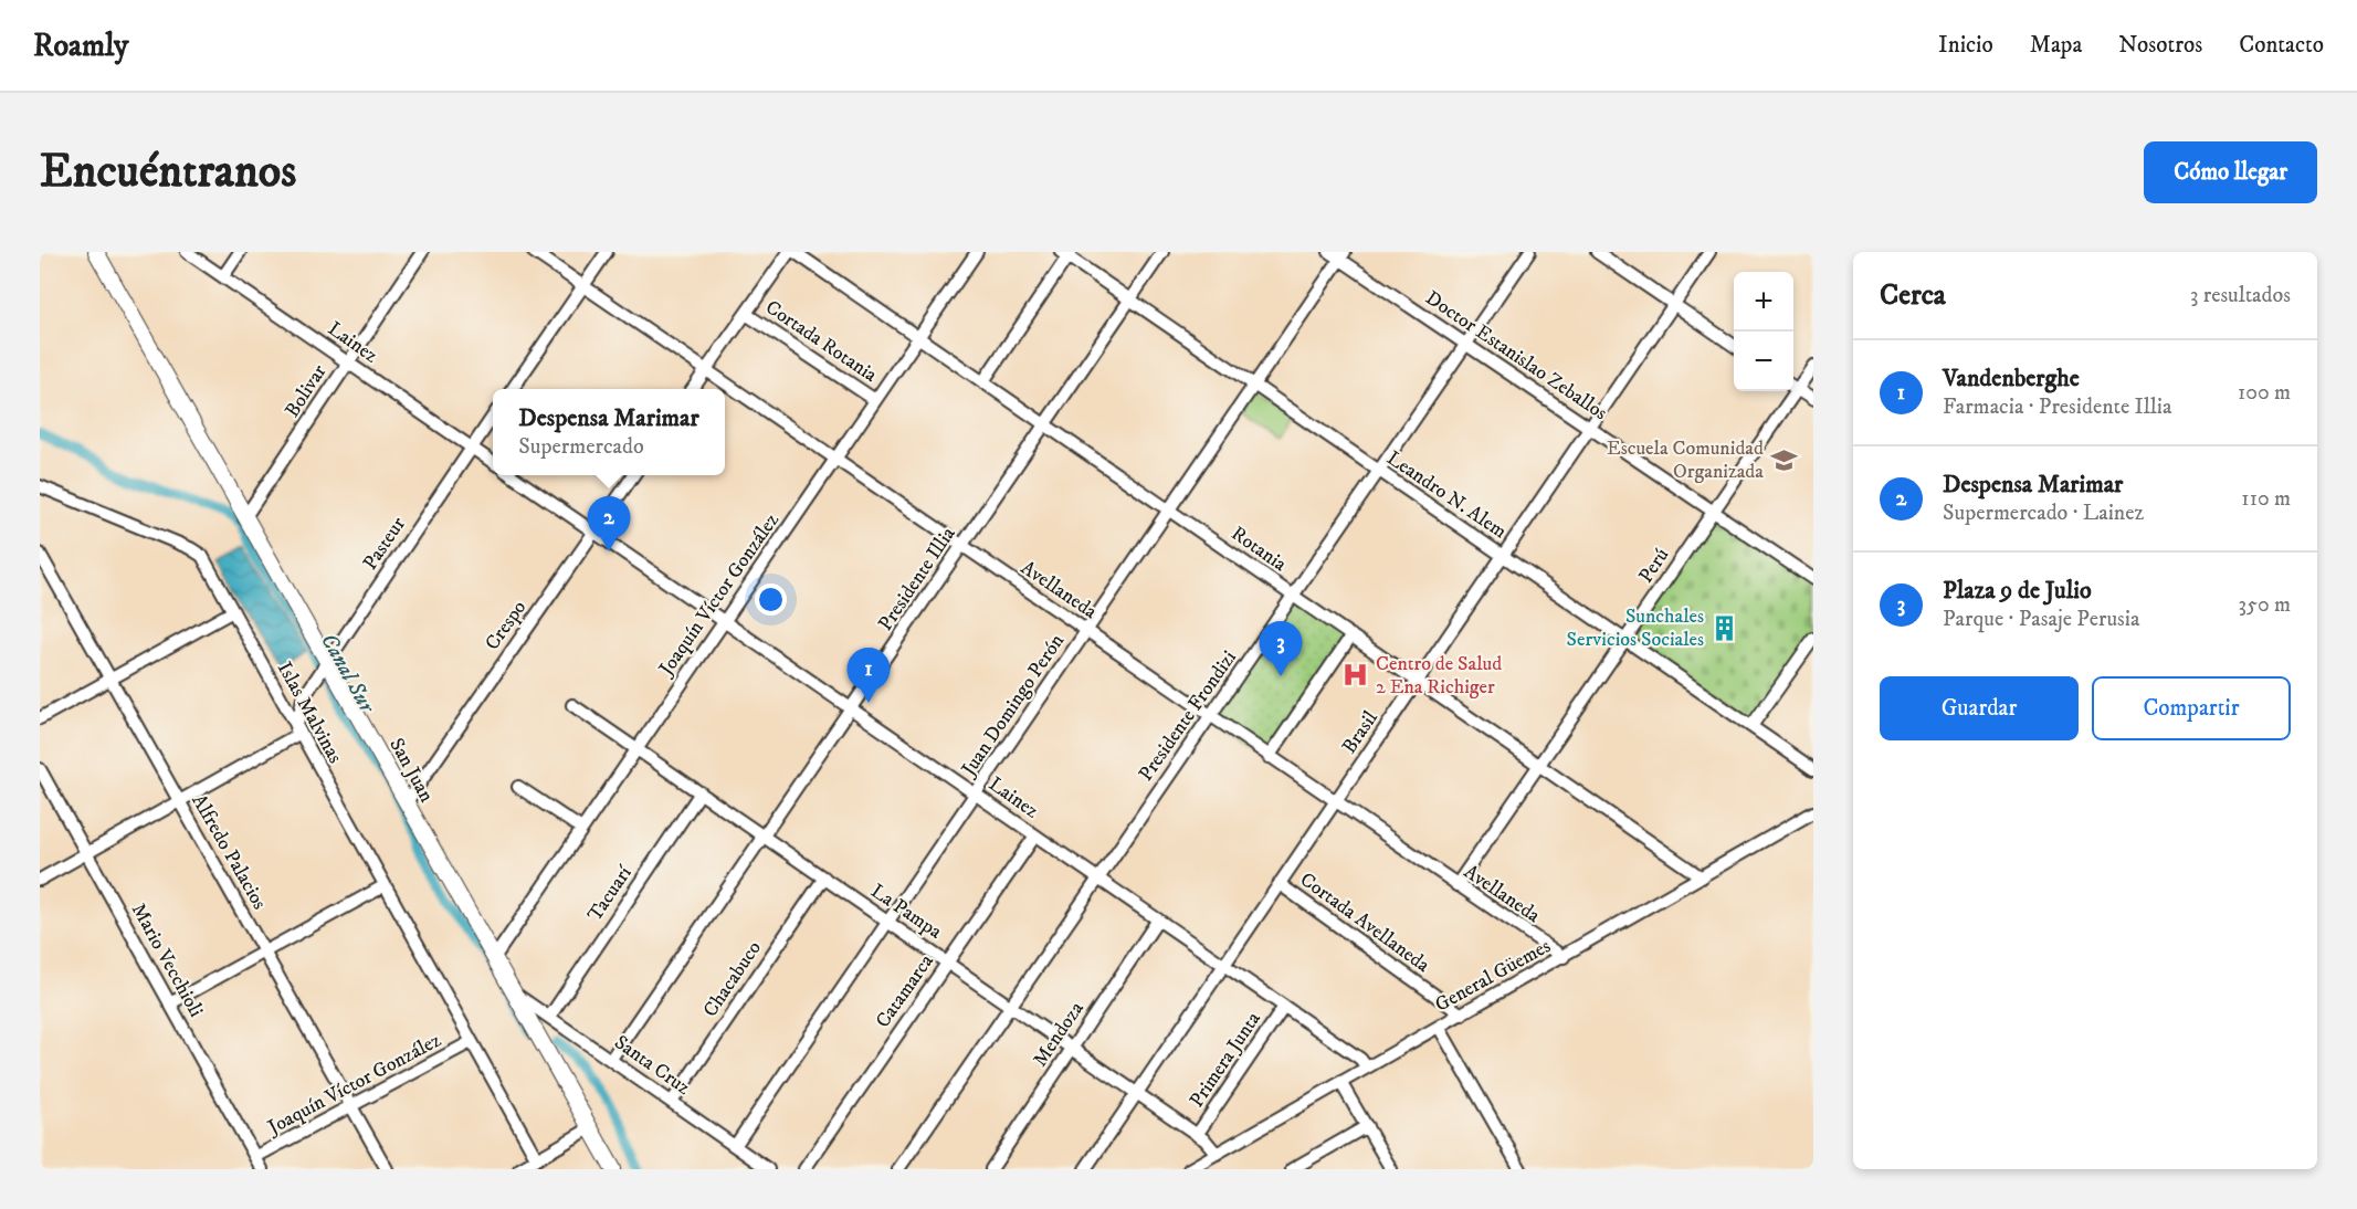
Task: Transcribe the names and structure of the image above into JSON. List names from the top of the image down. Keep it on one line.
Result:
{"streets":{"street":["Cortada Rotania","Lainez","Doctor Estanislao Zeballos","Bolivar","Leandro N. Alem","Pasteur","Rotania","Perú","Presidente Illia","Avellaneda","Joaquín Víctor González","Crespo","Juan Domingo Perón","Islas Malvinas","Presidente Frondizi","Brasil","San Juan","Alfredo Palacios","Tacuarí","La Pampa","Cortada Avellaneda","Mario Vecchioli","General Güemes","Chacabuco","Catamarca","Mendoza","Primera Junta","Santa Cruz"]},"crossings":[["Cortada Rotania","Joaquín Víctor González"],["Lainez","Bolivar"],["Lainez","Pasteur"],["Lainez","Presidente Illia"],["Lainez","Joaquín Víctor González"],["Lainez","Crespo"],["Lainez","Juan Domingo Perón"],["Lainez","Presidente Frondizi"],["Lainez","Brasil"],["Lainez","General Güemes"],["Lainez","Catamarca"],["Lainez","Mendoza"],["Lainez","Primera Junta"],["Doctor Estanislao Zeballos","Perú"],["Doctor Estanislao Zeballos","Juan Domingo Perón"],["Doctor Estanislao Zeballos","Presidente Frondizi"],["Doctor Estanislao Zeballos","Brasil"],["Bolivar","San Juan"],["Leandro N. Alem","Perú"],["Leandro N. Alem","Presidente Illia"],["Leandro N. Alem","Juan Domingo Perón"],["Leandro N. Alem","Presidente Frondizi"],["Leandro N. Alem","Brasil"],["Pasteur","Islas Malvinas"],["Pasteur","San Juan"],["Rotania","Perú"],["Rotania","Presidente Illia"],["Rotania","Joaquín Víctor González"],["Rotania","Juan Domingo Perón"],["Rotania","Presidente Frondizi"],["Rotania","Brasil"],["Rotania","General Güemes"],["Perú","Avellaneda"],["Presidente Illia","Avellaneda"],["Presidente Illia","La Pampa"],["Presidente Illia","Santa Cruz"],["Avellaneda","Joaquín Víctor González"],["Avellaneda","Juan Domingo Perón"],["Avellaneda","Presidente Frondizi"],["Avellaneda","Brasil"],["Avellaneda","General Güemes"],["Joaquín Víctor González","Islas Malvinas"],["Joaquín Víctor González","San Juan"],["Joaquín Víctor González","Alfredo Palacios"],["Joaquín Víctor González","La Pampa"],["Joaquín Víctor González","Mario Vecchioli"],["Crespo","San Juan"],["Juan Domingo Perón","La Pampa"],["Juan Domingo Perón","Santa Cruz"],["Presidente Frondizi","La Pampa"],["Brasil","La Pampa"],["Brasil","Cortada Avellaneda"],["San Juan","Santa Cruz"],["Tacuarí","La Pampa"],["Tacuarí","Santa Cruz"],["La Pampa","General Güemes"],["La Pampa","Chacabuco"],["La Pampa","Catamarca"],["La Pampa","Mendoza"],["La Pampa","Primera Junta"],["Cortada Avellaneda","General Güemes"],["Chacabuco","Santa Cruz"]],"water":["Canal Sur"],"places":{"school or university":["Escuela Comunidad Organizada"],"building":["Sunchales Servicios Sociales"],"hospital":["Centro de Salud 2 Ena Richiger"]},"page":{"header":"Roamly","nav":["Inicio","Mapa","Nosotros","Contacto"],"buttons":["Cómo llegar",["Guardar","Compartir"]],"title":"Encuéntranos","heading":["Cerca","3 resultados"],"map_buttons":["+","−"],"list":[{"mark":"1","name":"Vandenberghe","note":"Farmacia · Presidente Illia","value":"100 m"},{"mark":"2","name":"Despensa Marimar","note":"Supermercado · Lainez","value":"110 m"},{"mark":"3","name":"Plaza 9 de Julio","note":"Parque · Pasaje Perusia","value":"350 m"}],"popup":["Despensa Marimar","Supermercado"],"pins":["2","3","1"]}}
